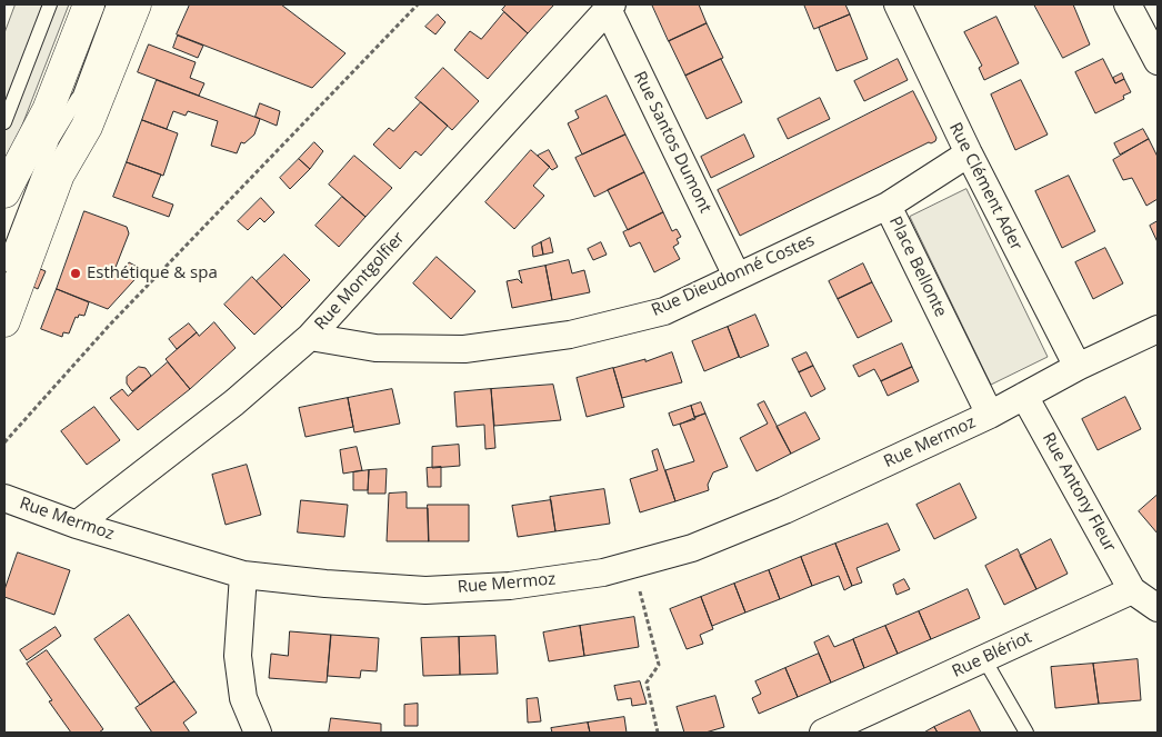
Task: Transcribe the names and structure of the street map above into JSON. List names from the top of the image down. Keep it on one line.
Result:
{"streets":{"street":["Rue Santos Dumont","Rue Clément Ader","Place Bellonte","Rue Dieudonné Costes","Rue Montgolfier","Rue Mermoz","Rue Antony Fleur","Rue Blériot"]},"crossings":[["Rue Santos Dumont","Rue Dieudonné Costes"],["Rue Santos Dumont","Rue Montgolfier"],["Rue Clément Ader","Place Bellonte"],["Place Bellonte","Rue Dieudonné Costes"],["Place Bellonte","Rue Mermoz"],["Rue Dieudonné Costes","Rue Montgolfier"],["Rue Montgolfier","Rue Mermoz"],["Rue Antony Fleur","Rue Blériot"]],"places":["Esthétique & spa"]}
